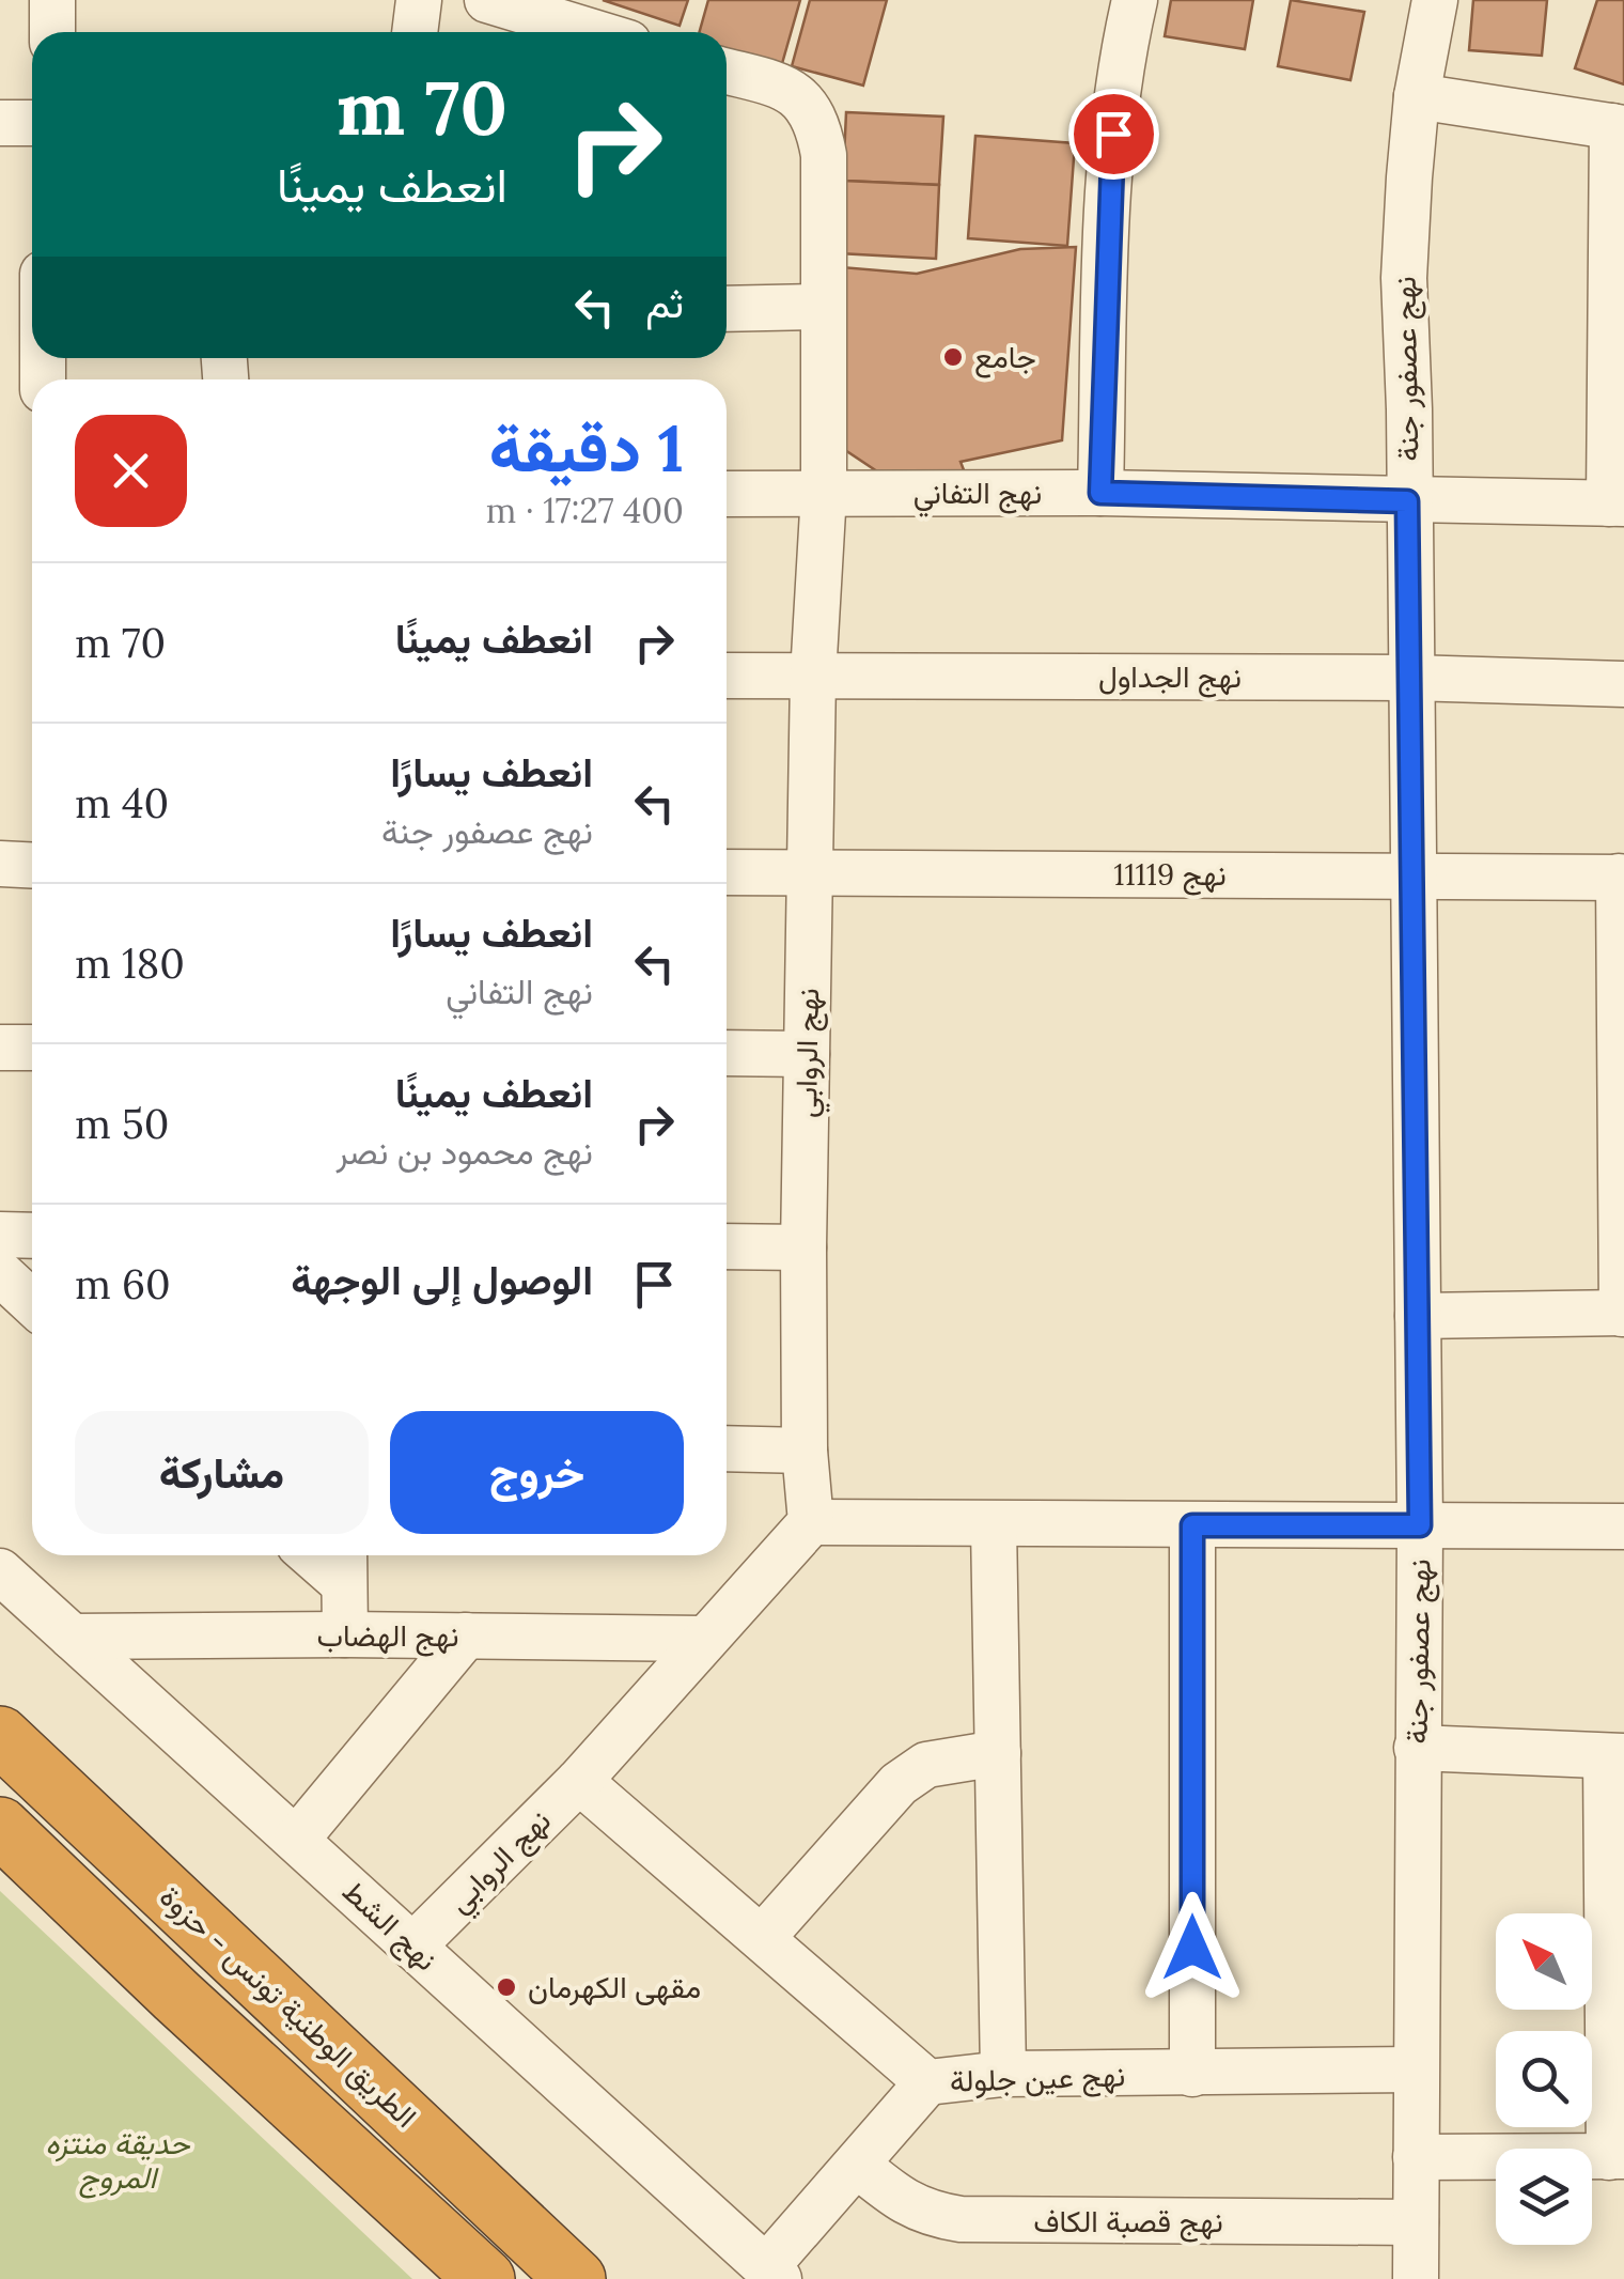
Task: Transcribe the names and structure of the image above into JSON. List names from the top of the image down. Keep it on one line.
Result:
{"streets":{"highway":["الطريق الوطنية تونس - حزوة"],"street":["نهج عصفور جنة","نهج التفاني","نهج الجداول","نهج 11119","نهج الروابي","نهج الهضاب","نهج الشط","نهج عين جلولة","نهج قصبة الكاف"]},"crossings":[["نهج عصفور جنة","نهج التفاني"],["نهج عصفور جنة","نهج الجداول"],["نهج عصفور جنة","نهج 11119"],["نهج عصفور جنة","نهج عين جلولة"],["نهج عصفور جنة","نهج قصبة الكاف"],["نهج التفاني","نهج الروابي"],["نهج الجداول","نهج الروابي"],["نهج 11119","نهج الروابي"],["نهج الروابي","نهج الهضاب"],["نهج الروابي","نهج الشط"],["نهج الروابي","نهج عين جلولة"],["نهج الهضاب","نهج الشط"]],"parks":["حديقة منتزه المروج"],"places":["جامع","مقهى الكهرمان"],"north":"top left","page":{"turn":["70 m","انعطف يمينًا"],"then":"ثم","heading":["1 دقيقة","400 m · 17:27"],"list":[{"name":"انعطف يمينًا","value":"70 m"},{"name":"انعطف يسارًا","note":"نهج عصفور جنة","value":"40 m"},{"name":"انعطف يسارًا","note":"نهج التفاني","value":"180 m"},{"name":"انعطف يمينًا","note":"نهج محمود بن نصر","value":"50 m"},{"name":"الوصول إلى الوجهة","value":"60 m"}],"buttons":["خروج","مشاركة"]}}
